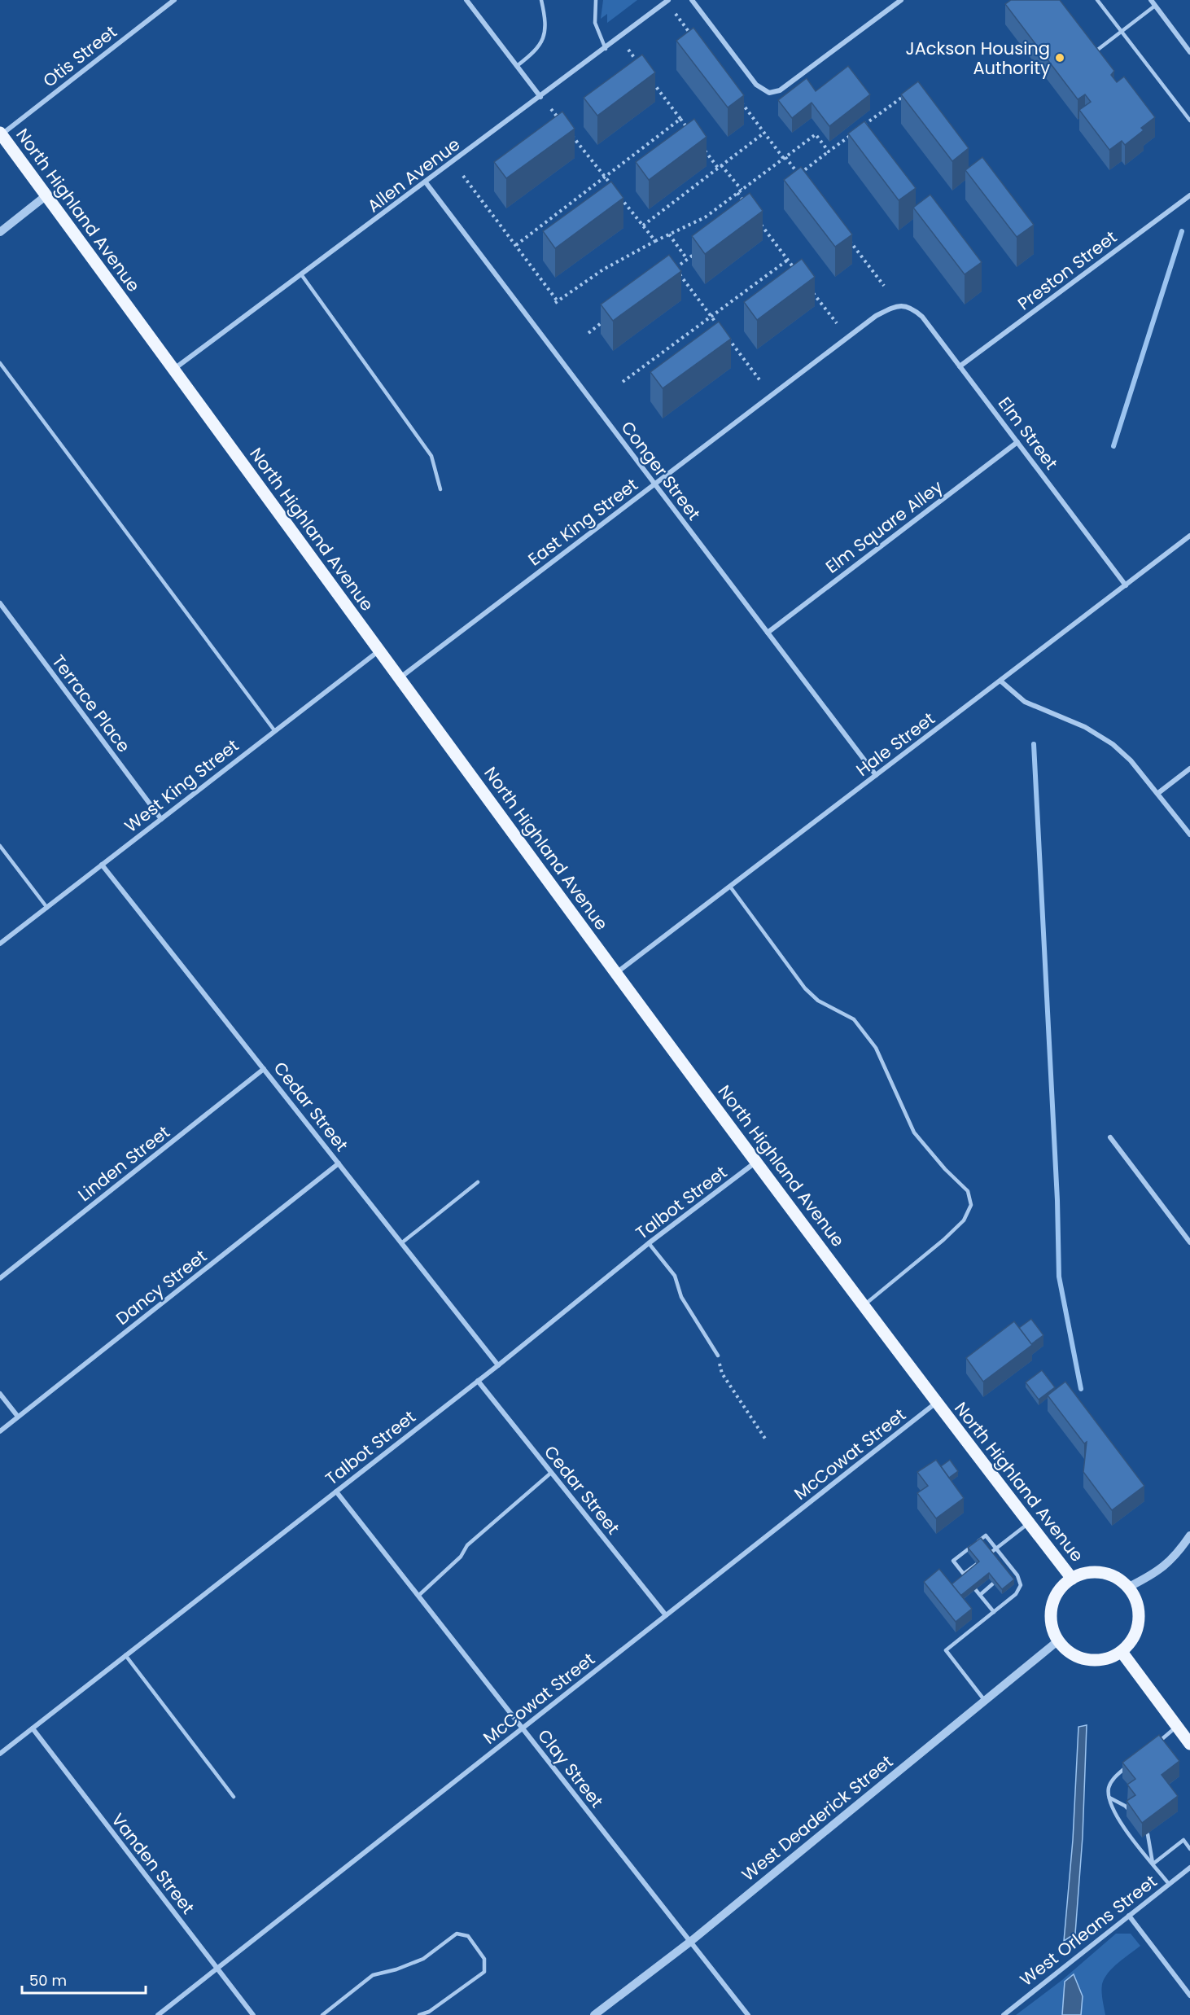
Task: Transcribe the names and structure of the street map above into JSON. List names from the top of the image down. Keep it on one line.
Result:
{"streets":{"main road":["North Highland Avenue"],"street":["Otis Street","Allen Avenue","Preston Street","Elm Street","Conger Street","East King Street","Elm Square Alley","Terrace Place","Hale Street","West King Street","Cedar Street","Linden Street","Talbot Street","Dancy Street","McCowat Street","Clay Street","West Deaderick Street","Vanden Street","West Orleans Street"]},"crossings":[["Otis Street","North Highland Avenue"],["Allen Avenue","North Highland Avenue"],["Allen Avenue","Conger Street"],["North Highland Avenue","East King Street"],["North Highland Avenue","Hale Street"],["North Highland Avenue","West King Street"],["North Highland Avenue","Talbot Street"],["North Highland Avenue","McCowat Street"],["North Highland Avenue","West Deaderick Street"],["Preston Street","Elm Street"],["Elm Street","East King Street"],["Elm Street","Elm Square Alley"],["Elm Street","Hale Street"],["Conger Street","East King Street"],["Conger Street","Elm Square Alley"],["Conger Street","Hale Street"],["Terrace Place","West King Street"],["West King Street","Cedar Street"],["Cedar Street","Linden Street"],["Cedar Street","Talbot Street"],["Cedar Street","Dancy Street"],["Cedar Street","McCowat Street"],["Talbot Street","Clay Street"],["Talbot Street","Vanden Street"],["McCowat Street","Clay Street"],["McCowat Street","Vanden Street"],["Clay Street","West Deaderick Street"]],"places":["JAckson Housing Authority"],"scale_bar":"50 m"}
